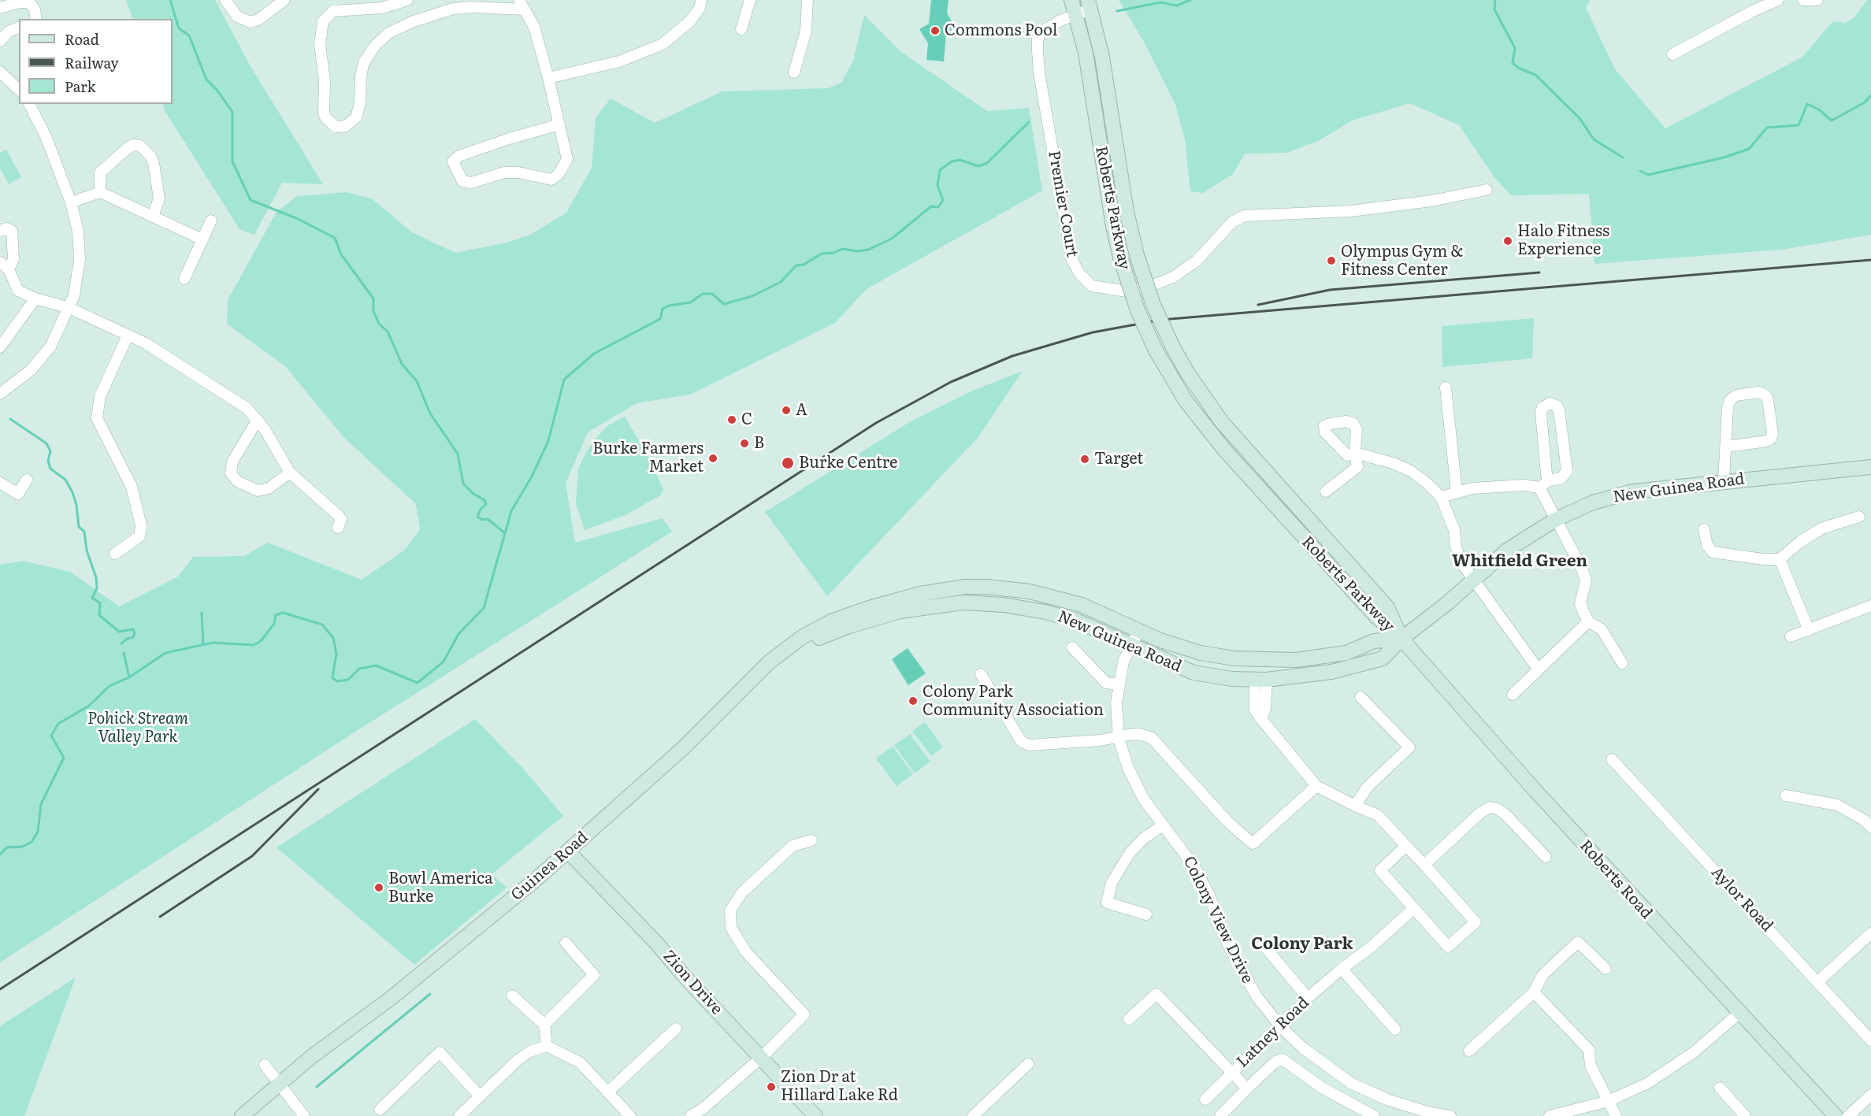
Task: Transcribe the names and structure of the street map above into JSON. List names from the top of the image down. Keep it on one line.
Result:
{"streets":{"main road":["Roberts Parkway","New Guinea Road","Guinea Road","Roberts Road","Zion Drive"],"street":["Premier Court","Aylor Road","Colony View Drive","Latney Road"]},"crossings":[["Premier Court","Roberts Parkway"],["Roberts Parkway","New Guinea Road"],["Roberts Parkway","Roberts Road"],["New Guinea Road","Guinea Road"],["New Guinea Road","Roberts Road"],["New Guinea Road","Colony View Drive"],["Guinea Road","Zion Drive"],["Colony View Drive","Latney Road"]],"districts":["Whitfield Green","Colony Park"],"parks":["Pohick Stream Valley Park"],"places":["Commons Pool","Halo Fitness Experience","Olympus Gym & Fitness Center","A","C","B","Burke Farmers Market","Target","Burke Centre","Colony Park Community Association","Bowl America Burke","Zion Dr at Hillard Lake Rd"],"legend":["Road","Railway","Park"]}
